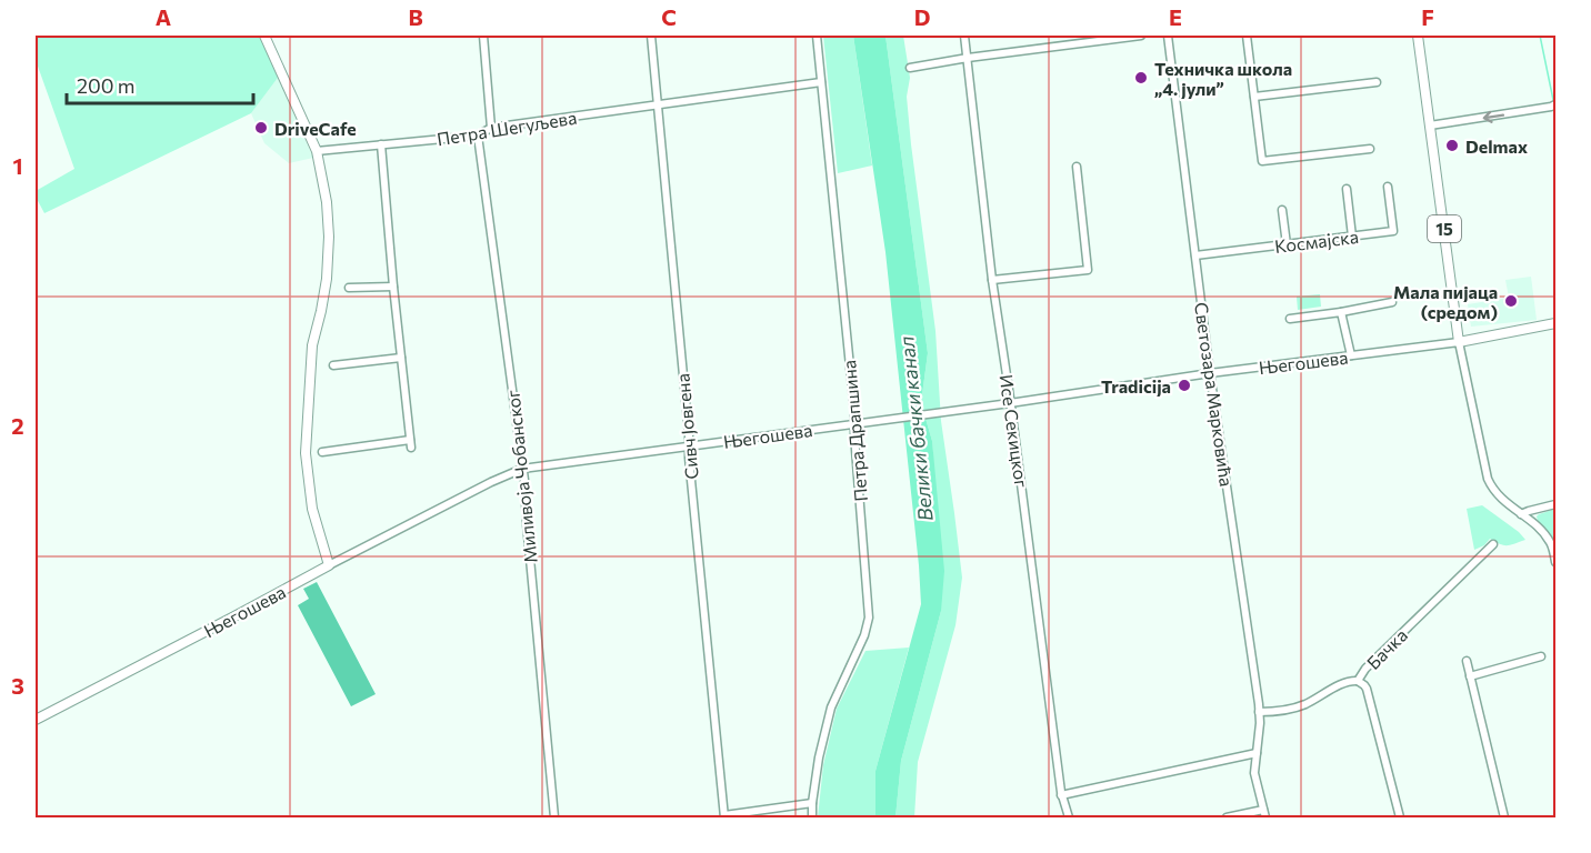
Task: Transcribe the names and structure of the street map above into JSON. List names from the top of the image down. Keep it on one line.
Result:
{"streets":{"main road":["15","Његошева"],"street":["Петра Шегуљева","Космајска","Светозара Марковића","Сивч Јовгена","Петра Драпшина","Исе Секицког","Миливоја Чобанског","Бачка"]},"crossings":[["Петра Шегуљева","Сивч Јовгена"],["Петра Шегуљева","Петра Драпшина"],["Петра Шегуљева","Миливоја Чобанског"],["15","Његошева"],["Космајска","Светозара Марковића"],["Његошева","Светозара Марковића"],["Његошева","Сивч Јовгена"],["Његошева","Петра Драпшина"],["Његошева","Исе Секицког"],["Његошева","Миливоја Чобанског"],["Светозара Марковића","Бачка"]],"water":["Велики бачки канал"],"places":["Техничка школа „4. јули”","DriveCafe","Delmax","Мала пијаца (средом)","Tradicija"],"scale_bar":"200 m","grid":{"columns":["A","B","C","D","E","F"],"rows":["1","2","3"]}}
